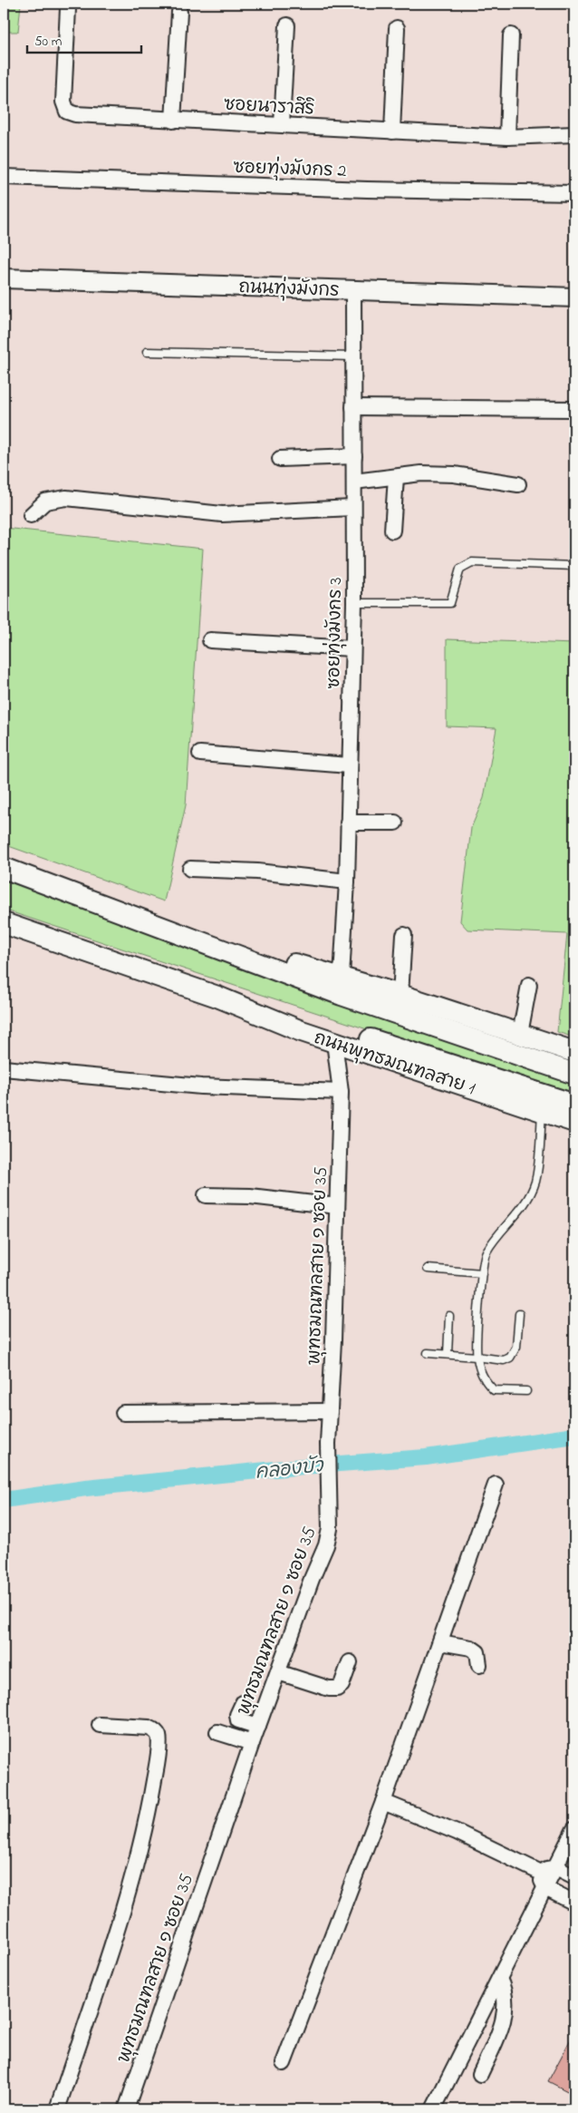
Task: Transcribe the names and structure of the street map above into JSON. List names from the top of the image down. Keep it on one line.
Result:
{"streets":{"main road":["ถนนพุทธมณฑลสาย 1"],"street":["ซอยนาราสิริ","ซอยทุ่งมังกร 2","ถนนทุ่งมังกร","ซอยทุ่งมังกร 3","พุทธมณฑลสาย ๑ ซอย 35"]},"crossings":[["ถนนทุ่งมังกร","ซอยทุ่งมังกร 3"],["ถนนพุทธมณฑลสาย 1","พุทธมณฑลสาย ๑ ซอย 35"]],"water":["คลองบัว"],"scale_bar":"50 m"}
